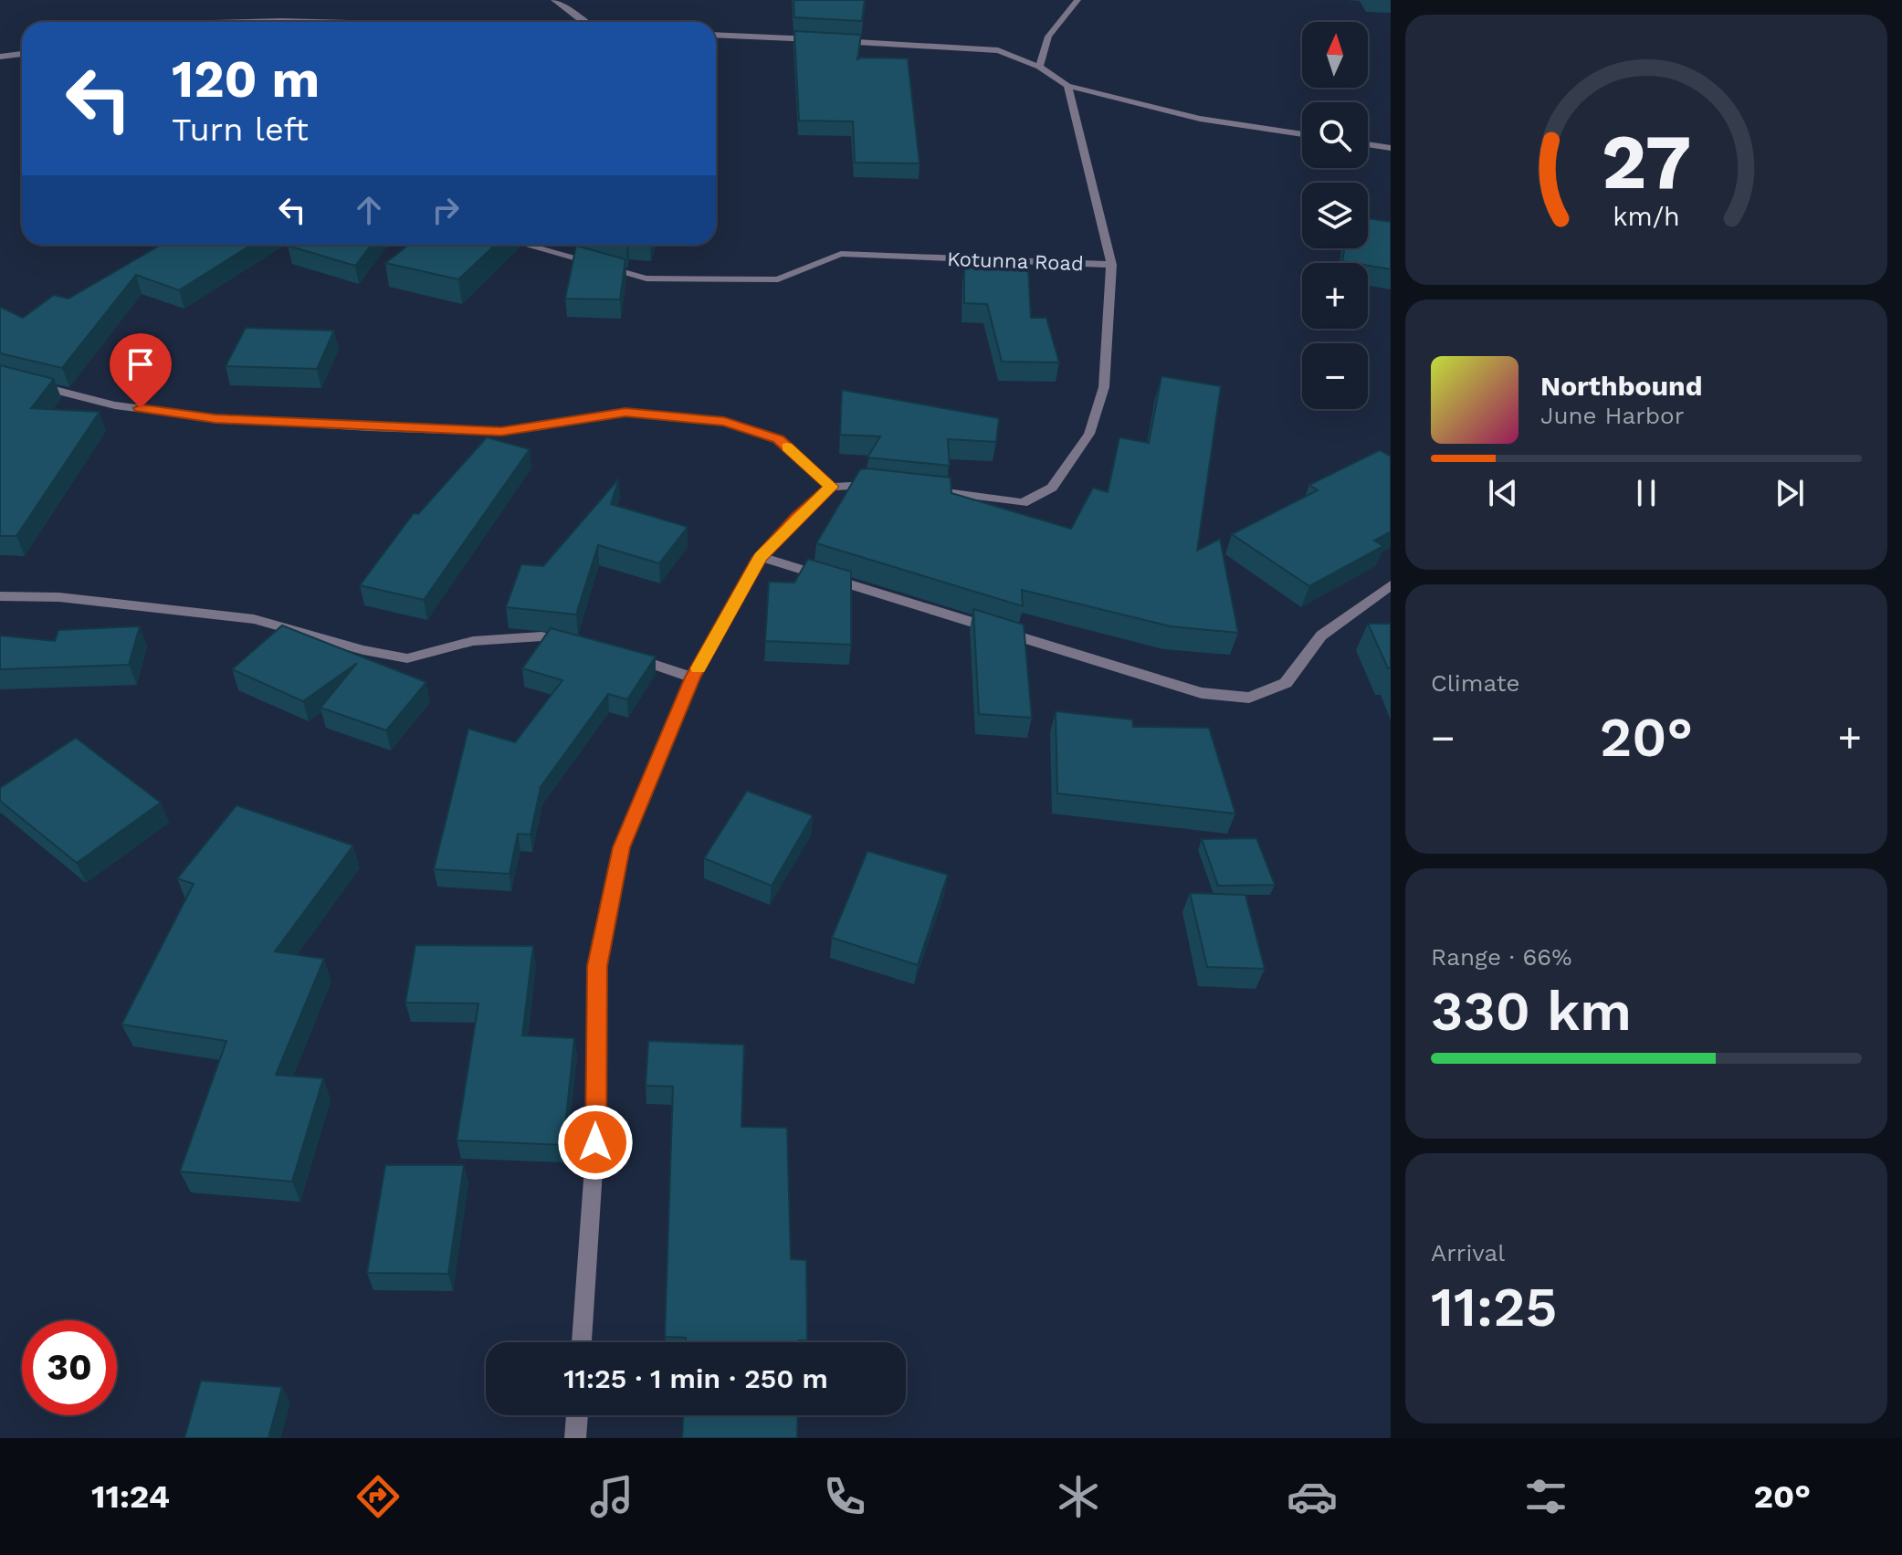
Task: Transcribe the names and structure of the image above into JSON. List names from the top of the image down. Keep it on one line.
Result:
{"streets":{"street":["Kotunna Road"]},"north":"top","page":{"map_buttons":["+","−"],"turn":["120 m","Turn left"],"song":["Northbound","June Harbor"],"tile":["Climate",["Range · 66%","330 km"],["Arrival","11:25"]],"heat":["−","20°","+"],"limit":"30","trip":"11:25 · 1 min · 250 m","tabs":["11:24","20°"],"gauge":["27","km/h"]}}
